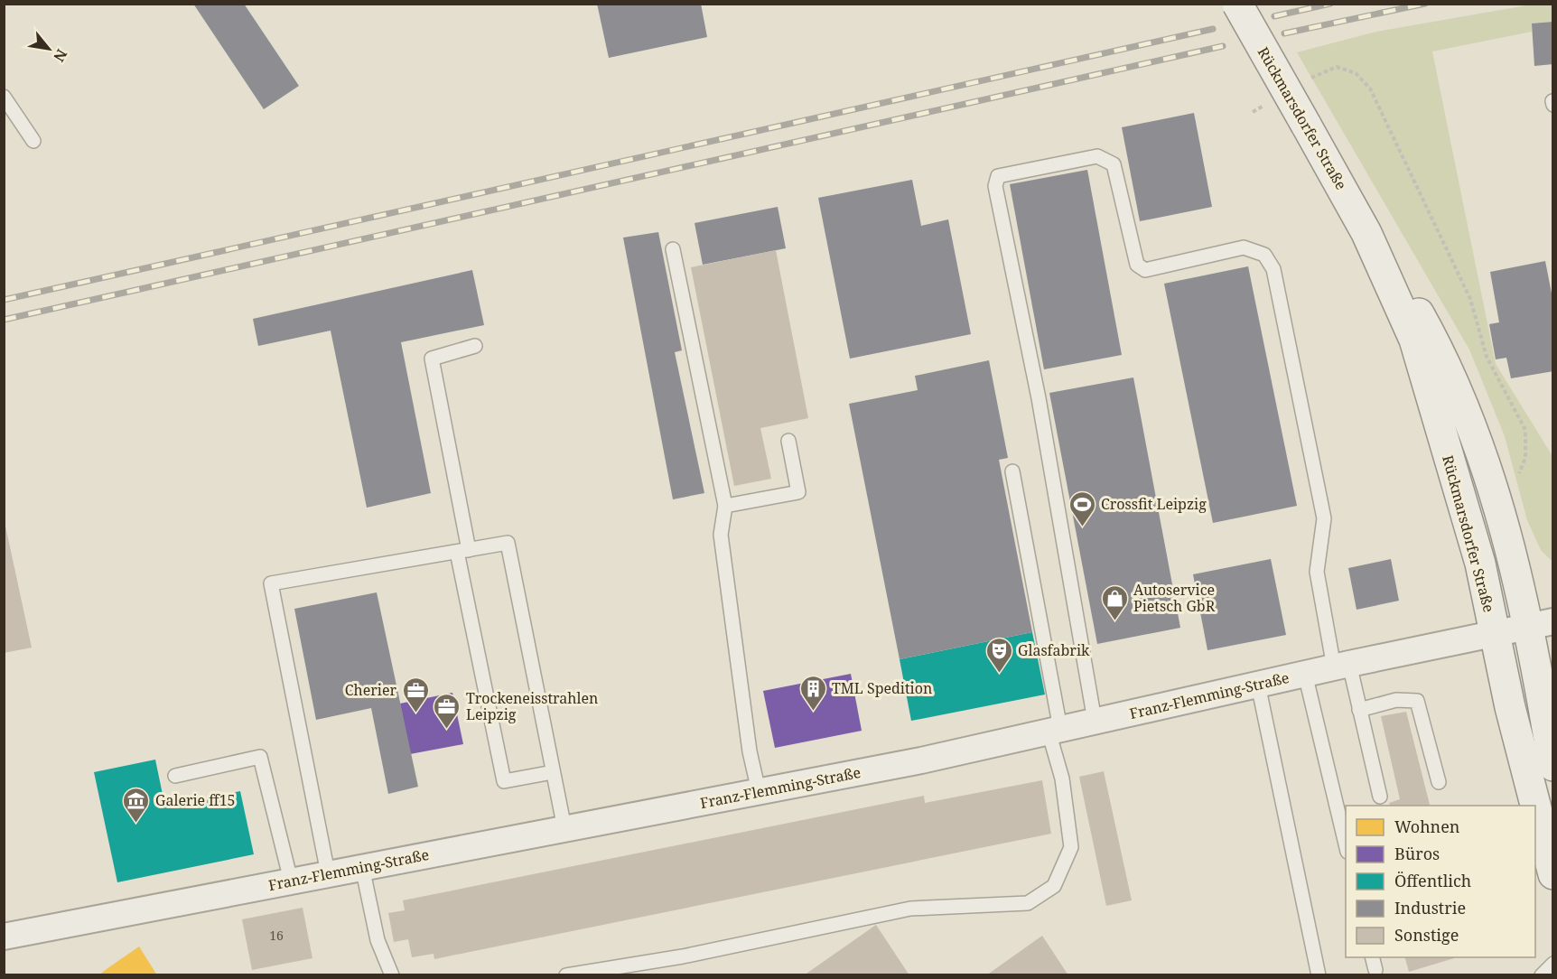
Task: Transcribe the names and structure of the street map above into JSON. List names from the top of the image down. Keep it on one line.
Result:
{"streets":{"main road":["Rückmarsdorfer Straße"],"street":["Franz-Flemming-Straße"]},"crossings":[["Rückmarsdorfer Straße","Franz-Flemming-Straße"]],"places":{"sports":["Crossfit Leipzig"],"shop":["Autoservice Pietsch GbR"],"theatre":["Glasfabrik"],"building":["TML Spedition"],"office":["Cherier","Trockeneisstrahlen Leipzig"],"museum":["Galerie ff15"]},"house_numbers":["16"],"legend":["Wohnen","Büros","Öffentlich","Industrie","Sonstige"],"north":"bottom right"}
